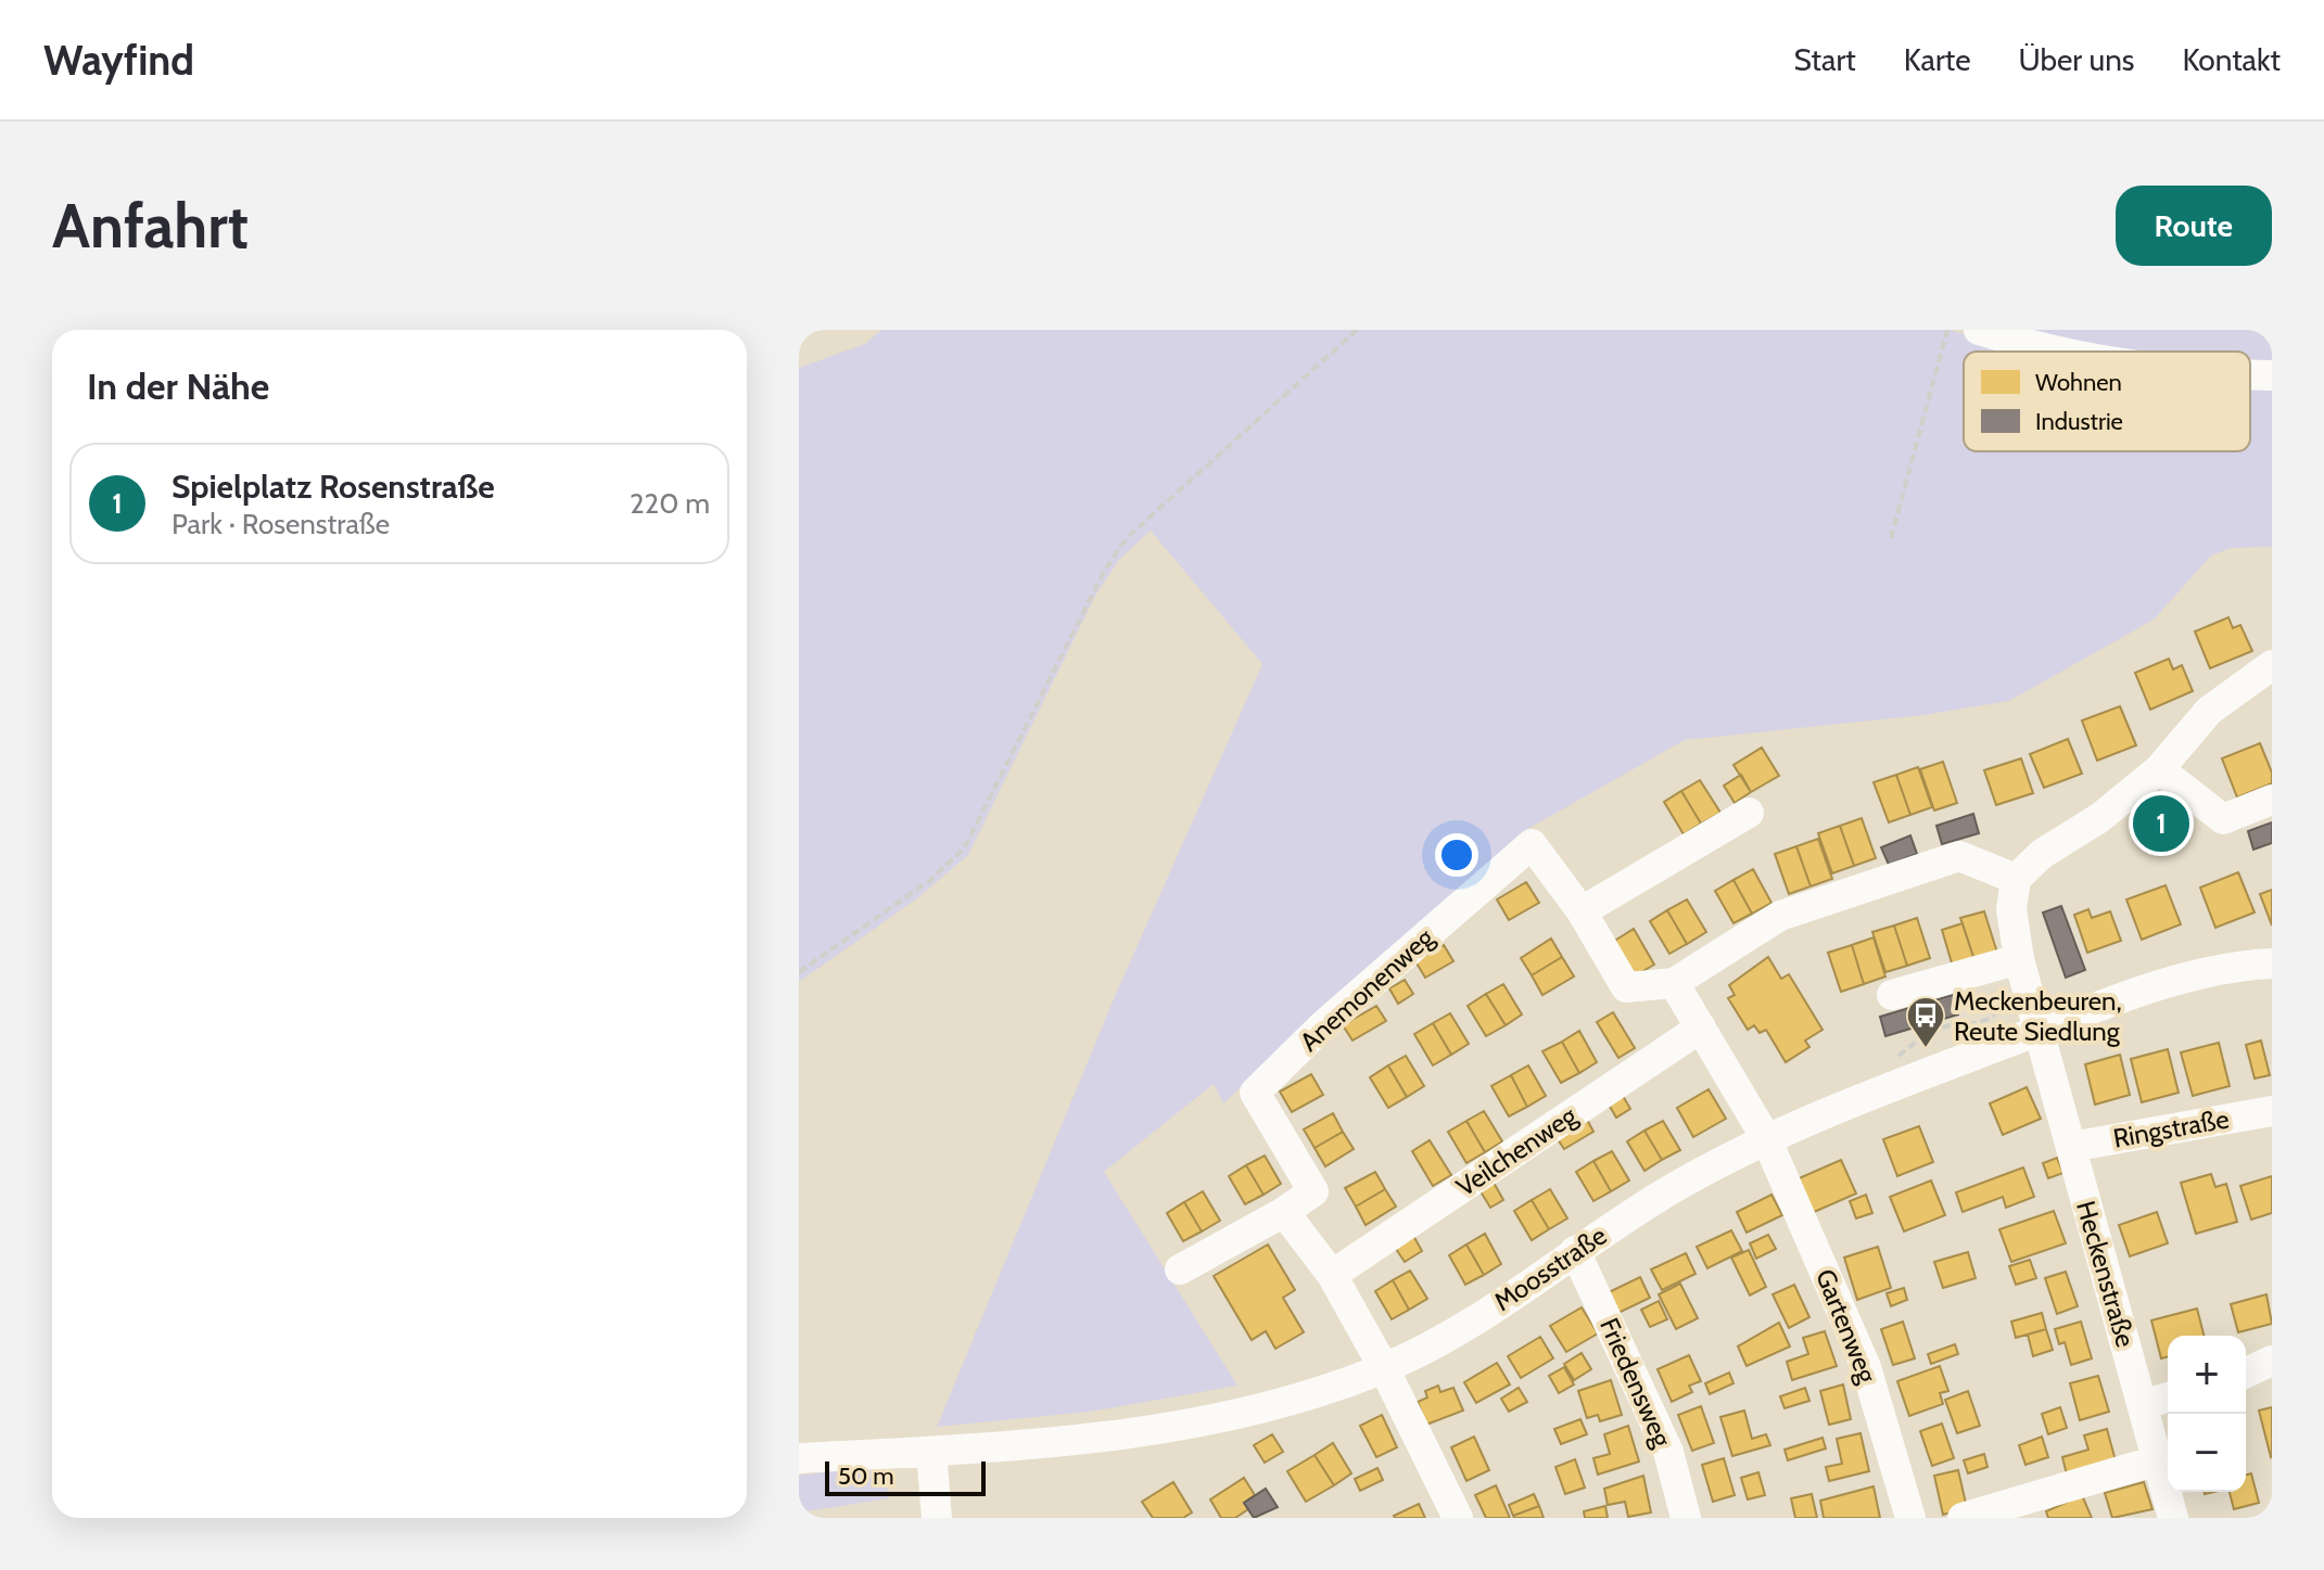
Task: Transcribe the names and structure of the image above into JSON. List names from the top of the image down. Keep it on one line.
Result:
{"streets":{"street":["Anemonenweg","Ringstraße","Veilchenweg","Moosstraße","Heckenstraße","Gartenweg","Friedensweg"]},"crossings":[["Anemonenweg","Heckenstraße"],["Ringstraße","Heckenstraße"],["Moosstraße","Heckenstraße"],["Moosstraße","Gartenweg"],["Moosstraße","Friedensweg"]],"places":{"bus stop":["Meckenbeuren, Reute Siedlung"]},"legend":["Wohnen","Industrie"],"scale_bar":"50 m","page":{"header":"Wayfind","nav":["Start","Karte","Über uns","Kontakt"],"buttons":"Route","title":"Anfahrt","heading":"In der Nähe","list":[{"mark":"1","name":"Spielplatz Rosenstraße","note":"Park · Rosenstraße","value":"220 m"}],"pins":"1","map_buttons":["+","−"],"scale":"50 m"}}
